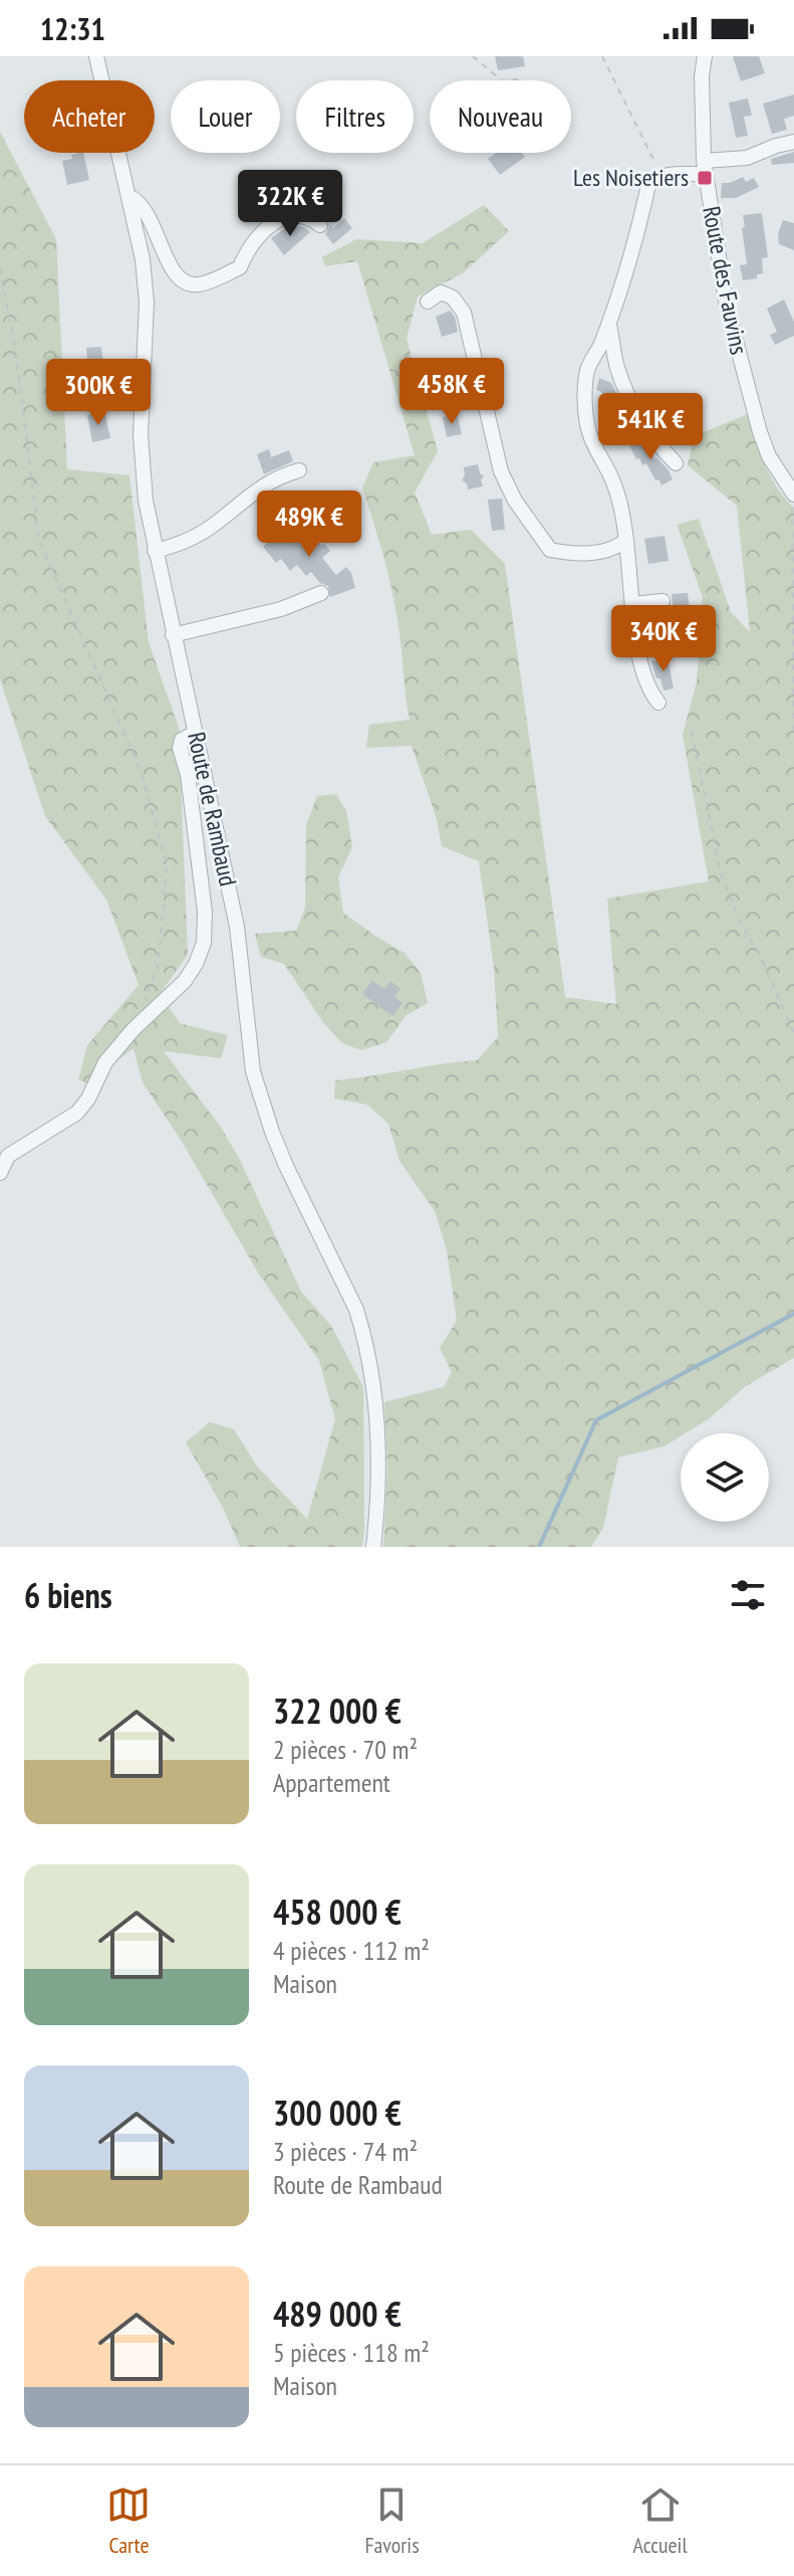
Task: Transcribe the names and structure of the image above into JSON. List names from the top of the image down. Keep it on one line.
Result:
{"streets":{"street":["Route des Fauvins","Route de Rambaud"]},"places":{"transit":["Les Noisetiers"]},"page":{"status":"12:31","chip":["Acheter","Louer","Filtres","Nouveau"],"price":["322K €","458K €","300K €","541K €","489K €","340K €"],"heading":"6 biens","list":[{"name":"322 000 €","note":"2 pièces · 70 m² · Appartement"},{"name":"458 000 €","note":"4 pièces · 112 m² · Maison"},{"name":"300 000 €","note":"3 pièces · 74 m² · Route de Rambaud"},{"name":"489 000 €","note":"5 pièces · 118 m² · Maison"}],"tabs":["Carte","Favoris","Accueil"]}}
